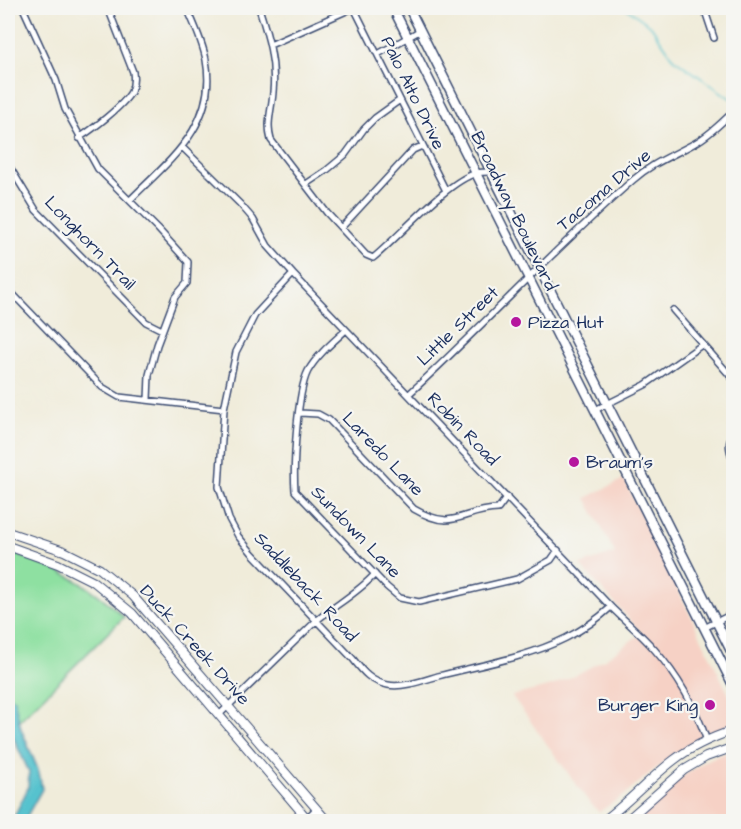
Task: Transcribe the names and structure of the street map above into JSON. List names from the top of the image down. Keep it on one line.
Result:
{"streets":{"main road":["Broadway Boulevard","Duck Creek Drive"],"street":["Palo Alto Drive","Tacoma Drive","Longhorn Trail","Little Street","Robin Road","Laredo Lane","Sundown Lane","Saddleback Road"]},"crossings":[["Tacoma Drive","Broadway Boulevard"],["Tacoma Drive","Little Street"],["Broadway Boulevard","Little Street"],["Little Street","Robin Road"],["Robin Road","Laredo Lane"],["Robin Road","Sundown Lane"],["Robin Road","Saddleback Road"],["Laredo Lane","Sundown Lane"]],"places":["Pizza Hut","Braum's","Burger King"]}
